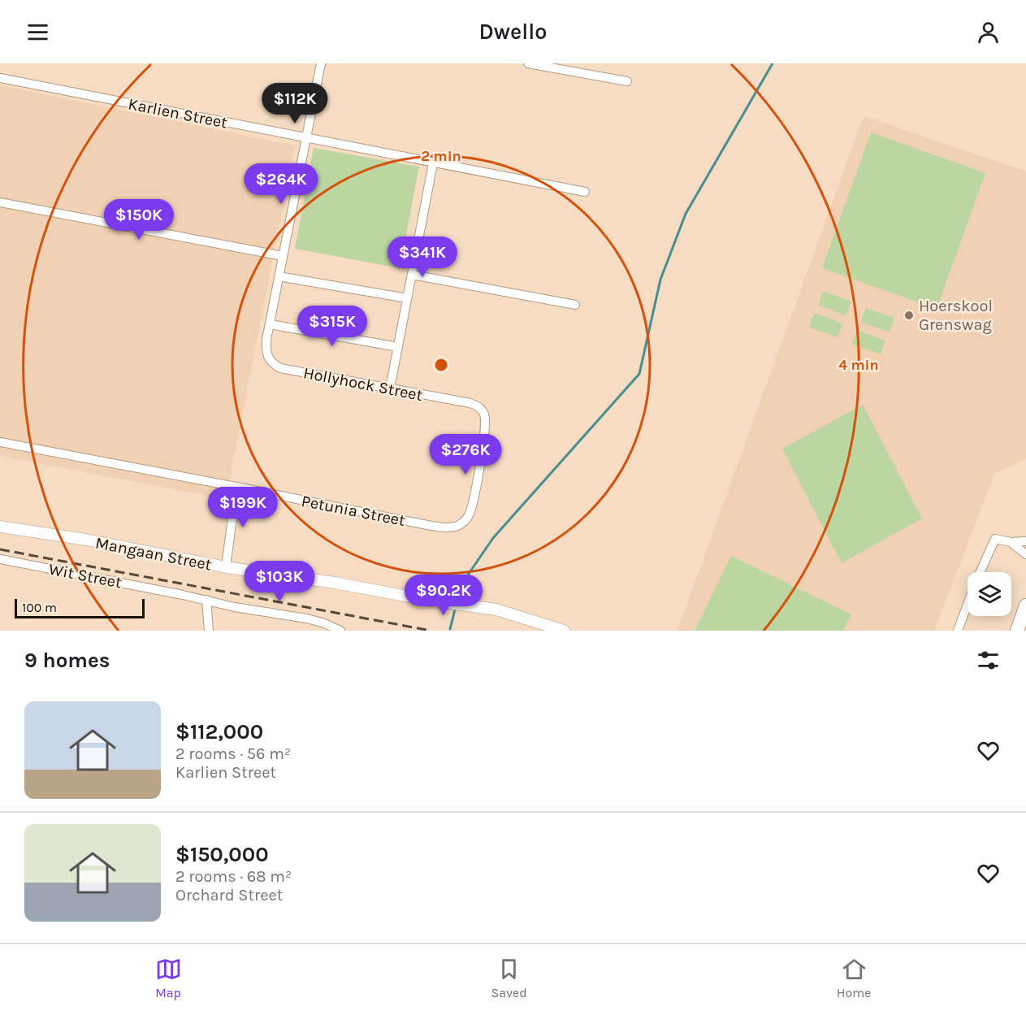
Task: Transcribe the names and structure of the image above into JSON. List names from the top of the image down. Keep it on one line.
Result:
{"streets":{"street":["Karlien Street","Hollyhock Street","Petunia Street","Mangaan Street","Wit Street"]},"crossings":[["Hollyhock Street","Petunia Street"]],"places":["Hoerskool Grenswag"],"scale_bar":"100 m","page":{"header":"Dwello","price":["$112K","$264K","$150K","$341K","$315K","$276K","$199K","$103K","$90.2K"],"scale":"100 m","heading":"9 homes","list":[{"name":"$112,000","note":"2 rooms · 56 m² · Karlien Street"},{"name":"$150,000","note":"2 rooms · 68 m² · Orchard Street"}],"tabs":["Map","Saved","Home"]},"rings":["2 min","4 min"]}
